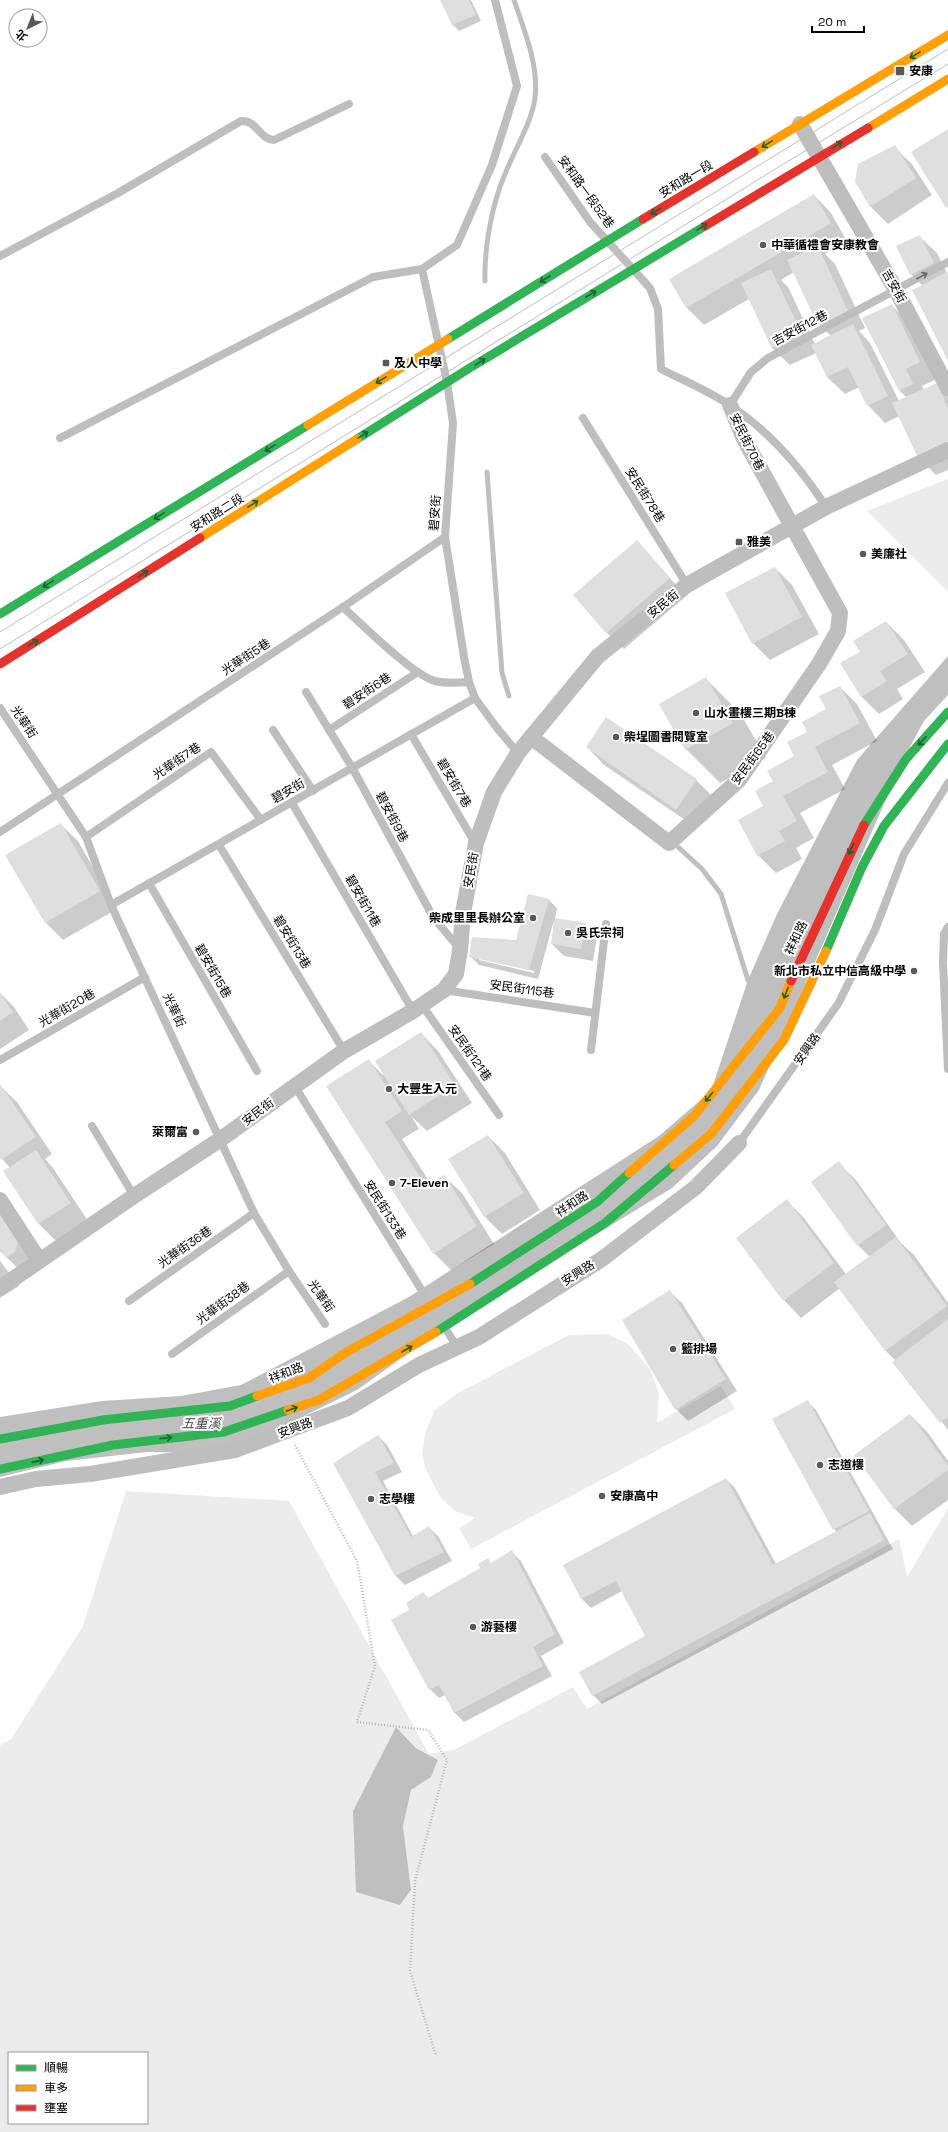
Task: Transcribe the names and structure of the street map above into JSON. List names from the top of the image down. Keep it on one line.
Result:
{"streets":{"main road":["安和路一段","安和路二段","祥和路"],"street":["吉安街","安民街70巷","安民街","安民街65巷","安興路"],"lane":["安和路一段52巷","吉安街12巷","安民街78巷","碧安街","光華街5巷","碧安街6巷","光華街","光華街7巷","碧安街7巷","碧安街9巷","碧安街11巷","碧安街13巷","碧安街15巷","安民街115巷","光華街20巷","安民街121巷","安民街133巷","光華街36巷","光華街38巷"]},"crossings":[["安和路一段","安和路一段52巷"],["安和路一段","吉安街"],["安和路一段","碧安街"],["安和路一段52巷","安民街70巷"],["吉安街","吉安街12巷"],["吉安街12巷","安民街70巷"],["安民街70巷","安民街"],["安民街70巷","安民街65巷"],["安民街78巷","安民街"],["安和路二段","碧安街"],["碧安街","安民街"],["碧安街","光華街5巷"],["碧安街","光華街"],["碧安街","光華街7巷"],["碧安街","碧安街7巷"],["碧安街","碧安街9巷"],["碧安街","碧安街11巷"],["碧安街","碧安街13巷"],["碧安街","碧安街15巷"],["安民街","光華街"],["安民街","安民街65巷"],["安民街","碧安街7巷"],["安民街","碧安街9巷"],["安民街","碧安街11巷"],["安民街","碧安街13巷"],["安民街","安民街115巷"],["安民街","安民街121巷"],["安民街","安民街133巷"],["光華街5巷","光華街"],["碧安街6巷","碧安街9巷"],["光華街","光華街7巷"],["光華街","光華街20巷"],["光華街","光華街36巷"],["光華街","光華街38巷"],["碧安街11巷","安民街121巷"],["祥和路","安民街133巷"],["安興路","安民街133巷"]],"water":["五重溪"],"places":{"transit":["安康","及人中學","雅美"],"other":["中華循禮會安康教會","美廉社","山水畫樓三期B棟","柴埕圖書閱覽室","柴成里里長辦公室","吳氏宗祠","新北市私立中信高級中學","大豐生入元","萊爾富","7-Eleven","籃排場","志道樓","安康高中","志學樓","游藝樓"]},"legend":["順暢","車多","壅塞"],"scale_bar":"20 m","north":"bottom left"}
